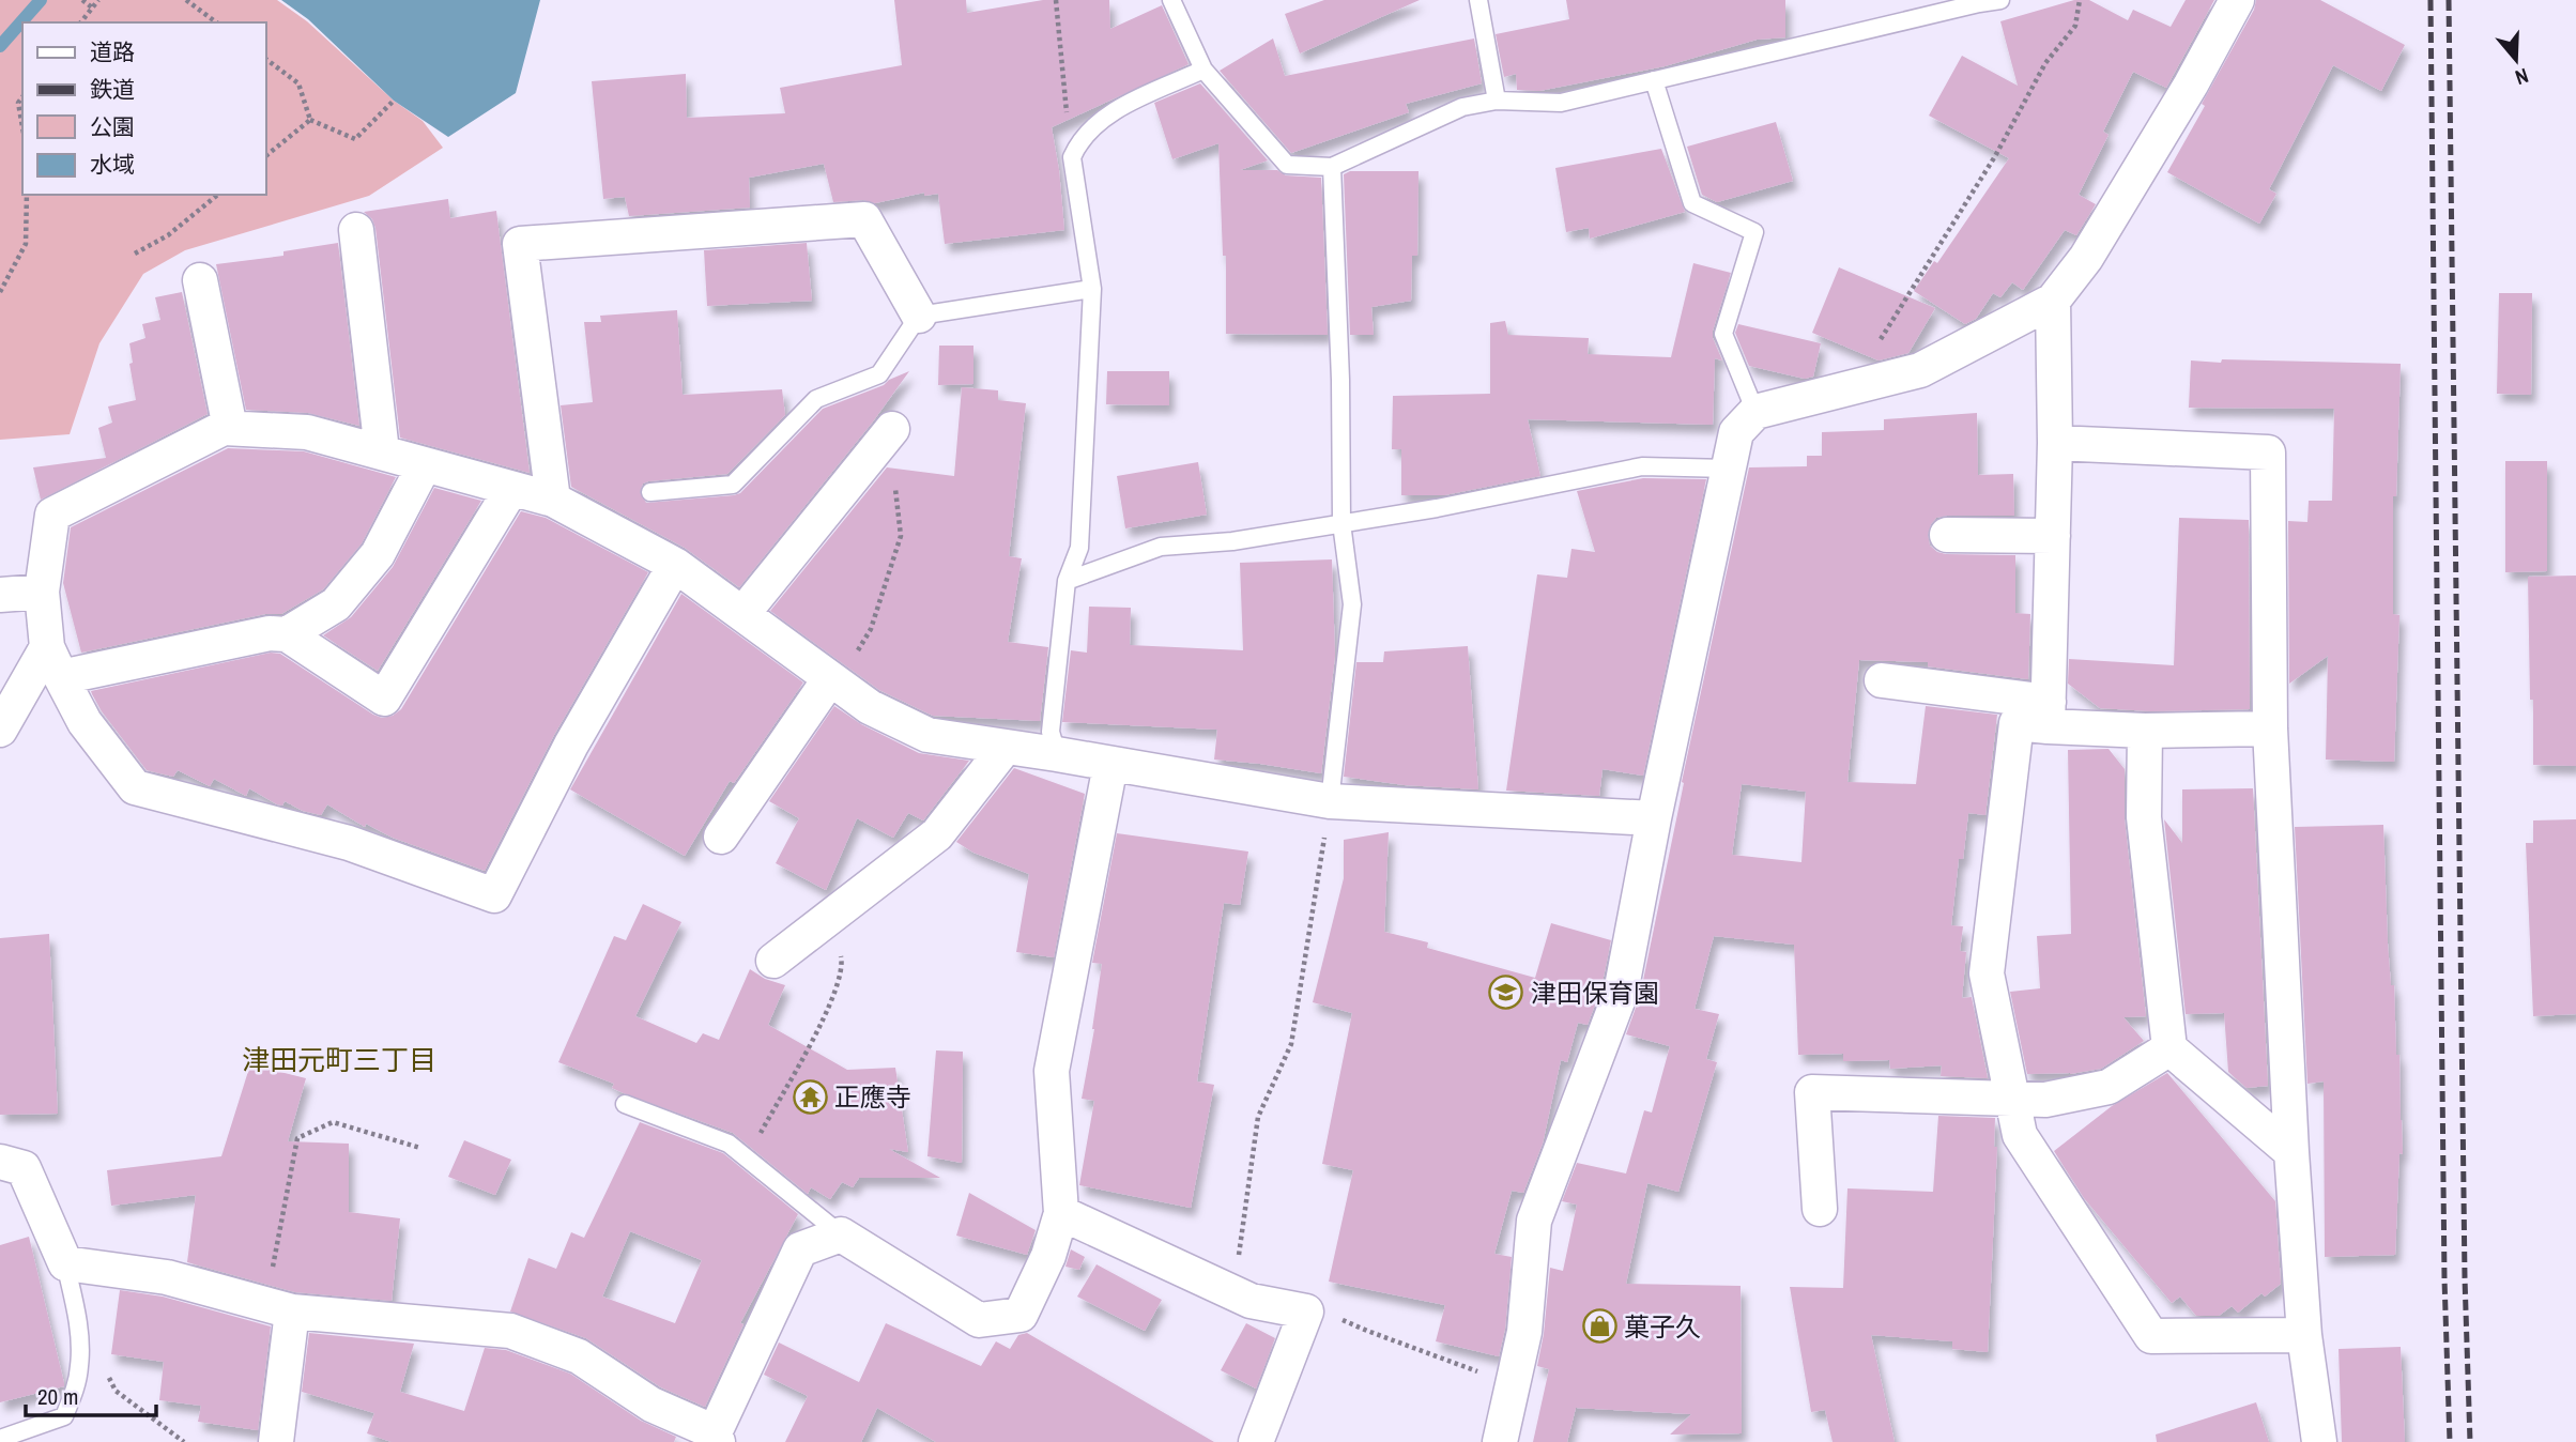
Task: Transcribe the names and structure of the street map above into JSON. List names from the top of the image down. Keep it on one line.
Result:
{"districts":["津田元町三丁目"],"places":{"school or university":["津田保育園"],"temple":["正應寺"],"shop":["菓子久"]},"legend":["道路","鉄道","公園","水域"],"scale_bar":"20 m","north":"bottom"}
